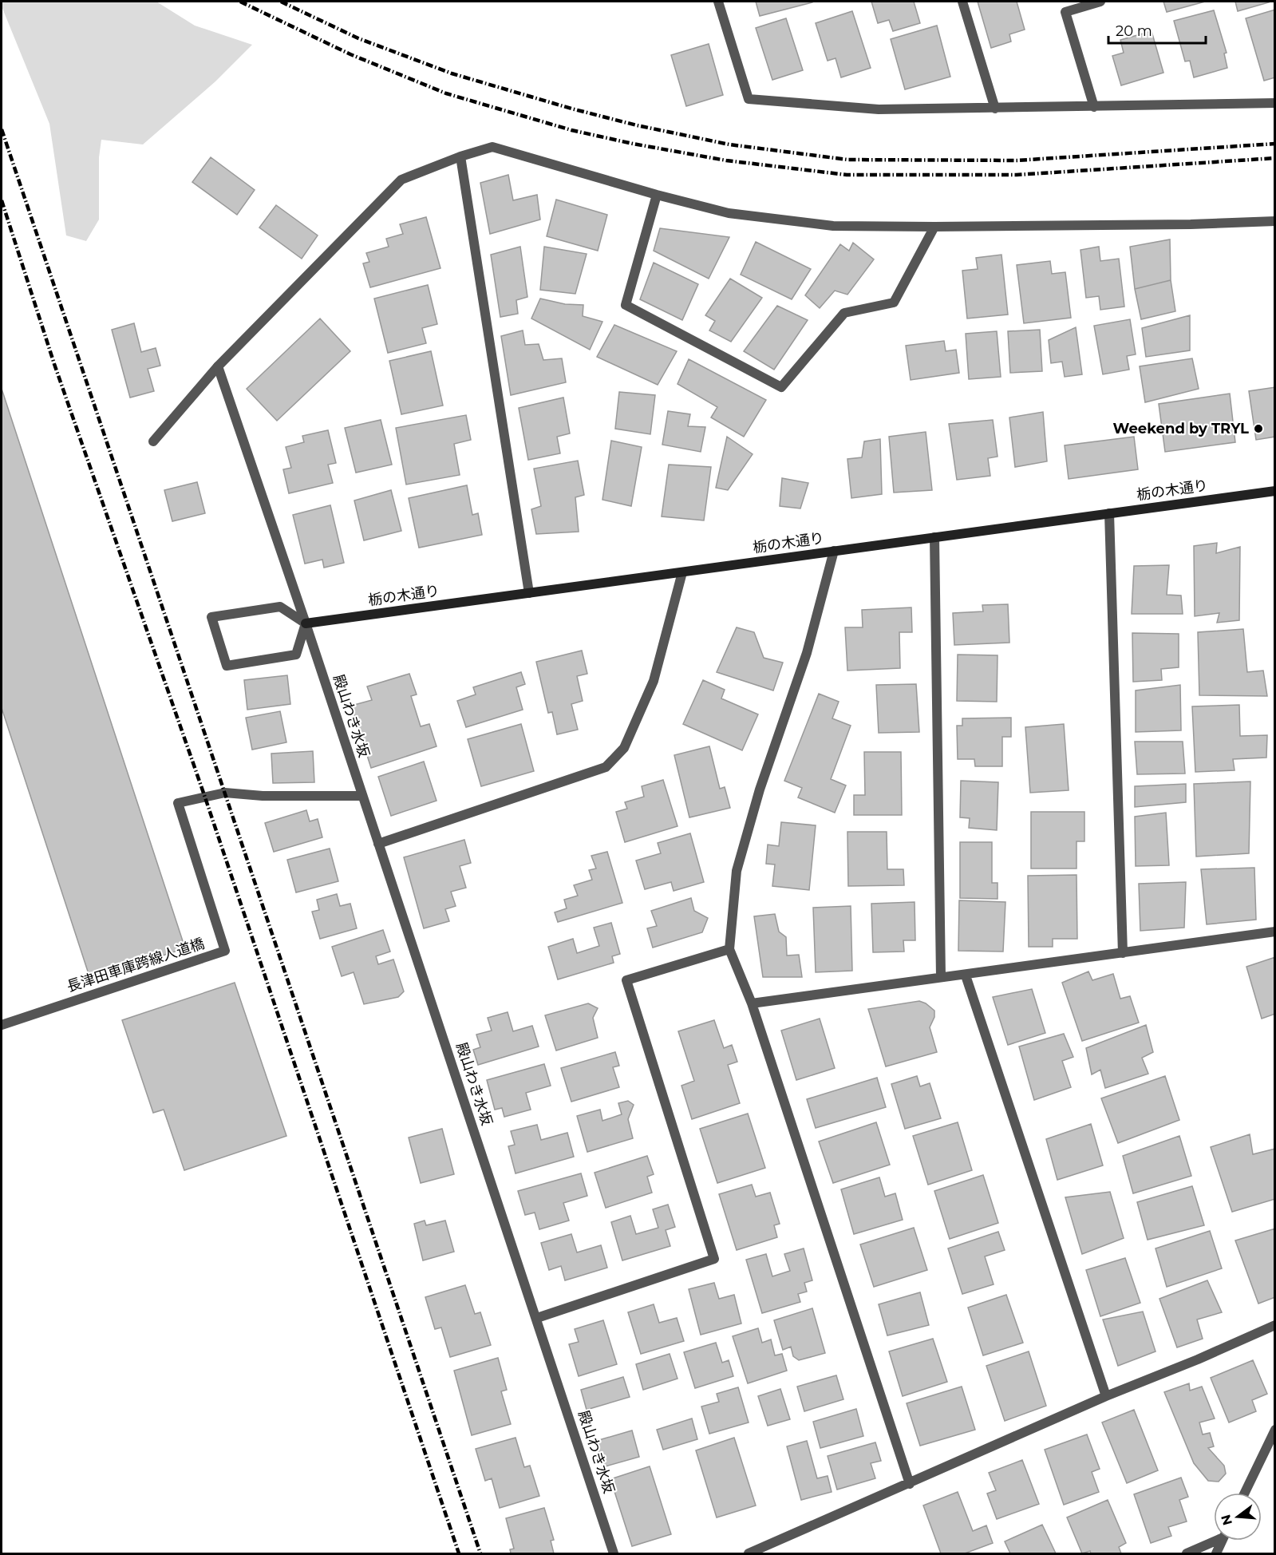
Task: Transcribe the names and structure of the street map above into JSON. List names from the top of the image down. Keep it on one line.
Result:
{"streets":{"street":["栃の木通り","殿山わき水坂","長津田車庫跨線人道橋"]},"crossings":[["栃の木通り","殿山わき水坂"],["殿山わき水坂","長津田車庫跨線人道橋"]],"places":["Weekend by TRYL"],"scale_bar":"20 m","north":"left"}
